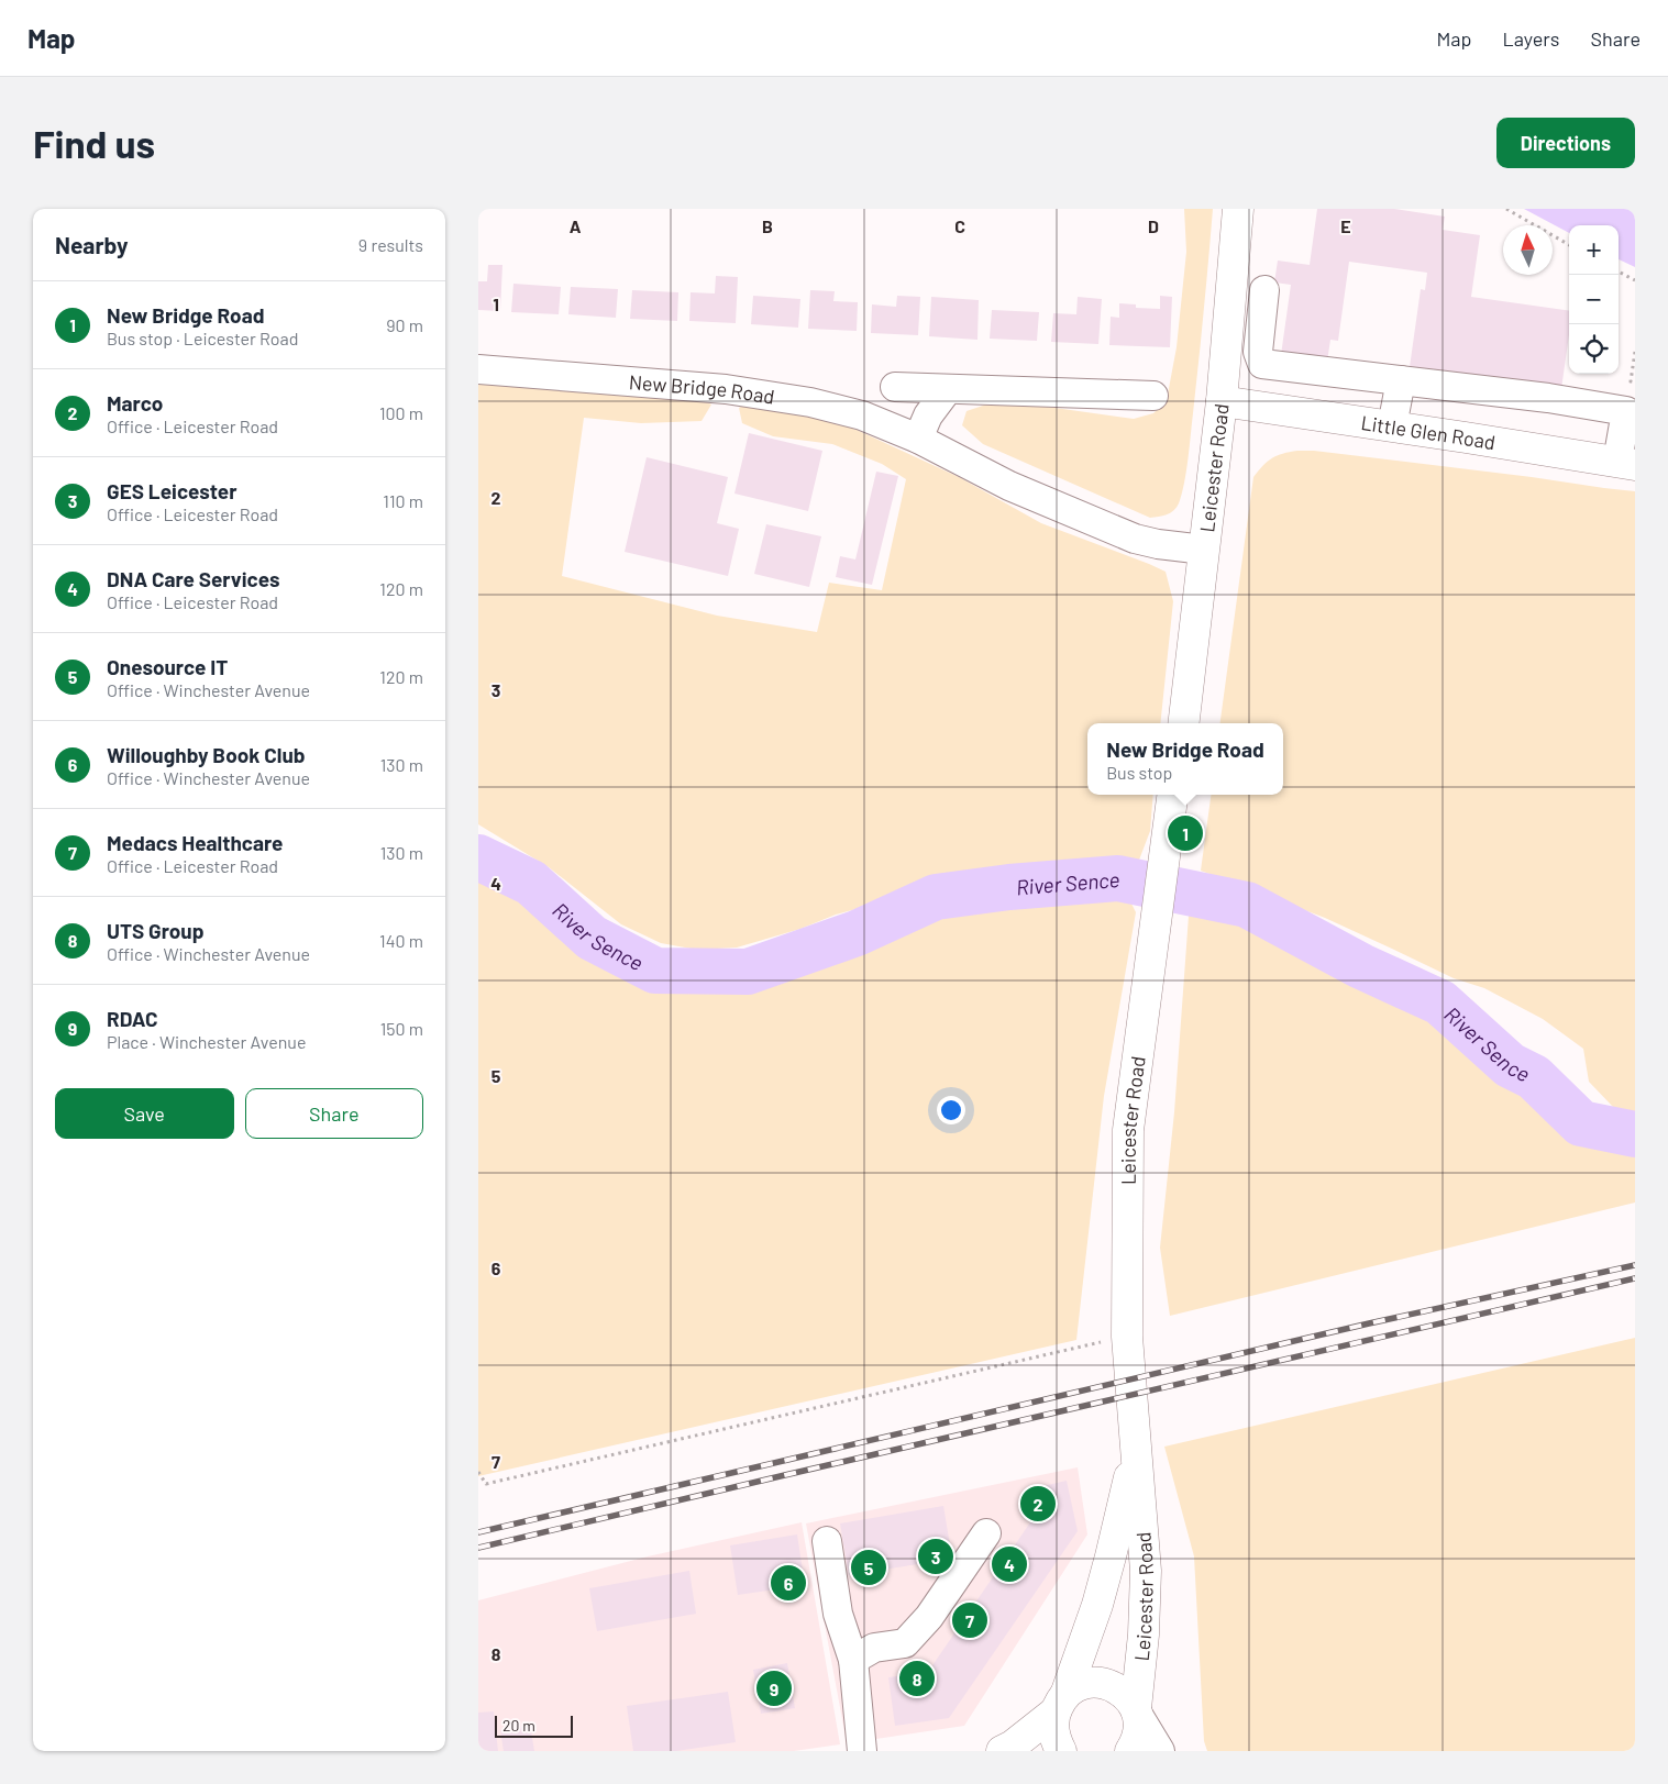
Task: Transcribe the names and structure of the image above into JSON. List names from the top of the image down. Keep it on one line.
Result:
{"streets":{"main road":["Little Glen Road","Leicester Road"],"street":["New Bridge Road"]},"crossings":[["New Bridge Road","Leicester Road"],["Little Glen Road","Leicester Road"]],"water":["River Sence"],"scale_bar":"20 m","north":"top","page":{"header":"Map","nav":["Map","Layers","Share"],"buttons":["Directions",["Save","Share"]],"title":"Find us","heading":["Nearby","9 results"],"map_buttons":["+","−"],"list":[{"mark":"1","name":"New Bridge Road","note":"Bus stop · Leicester Road","value":"90 m"},{"mark":"2","name":"Marco","note":"Office · Leicester Road","value":"100 m"},{"mark":"3","name":"GES Leicester","note":"Office · Leicester Road","value":"110 m"},{"mark":"4","name":"DNA Care Services","note":"Office · Leicester Road","value":"120 m"},{"mark":"5","name":"Onesource IT","note":"Office · Winchester Avenue","value":"120 m"},{"mark":"6","name":"Willoughby Book Club","note":"Office · Winchester Avenue","value":"130 m"},{"mark":"7","name":"Medacs Healthcare","note":"Office · Leicester Road","value":"130 m"},{"mark":"8","name":"UTS Group","note":"Office · Winchester Avenue","value":"140 m"},{"mark":"9","name":"RDAC","note":"Place · Winchester Avenue","value":"150 m"}],"popup":["New Bridge Road","Bus stop"],"pins":["1","2","3","4","5","6","7","8","9"],"scale":"20 m"},"grid":{"columns":["A","B","C","D","E"],"rows":["1","2","3","4","5","6","7","8"]}}
